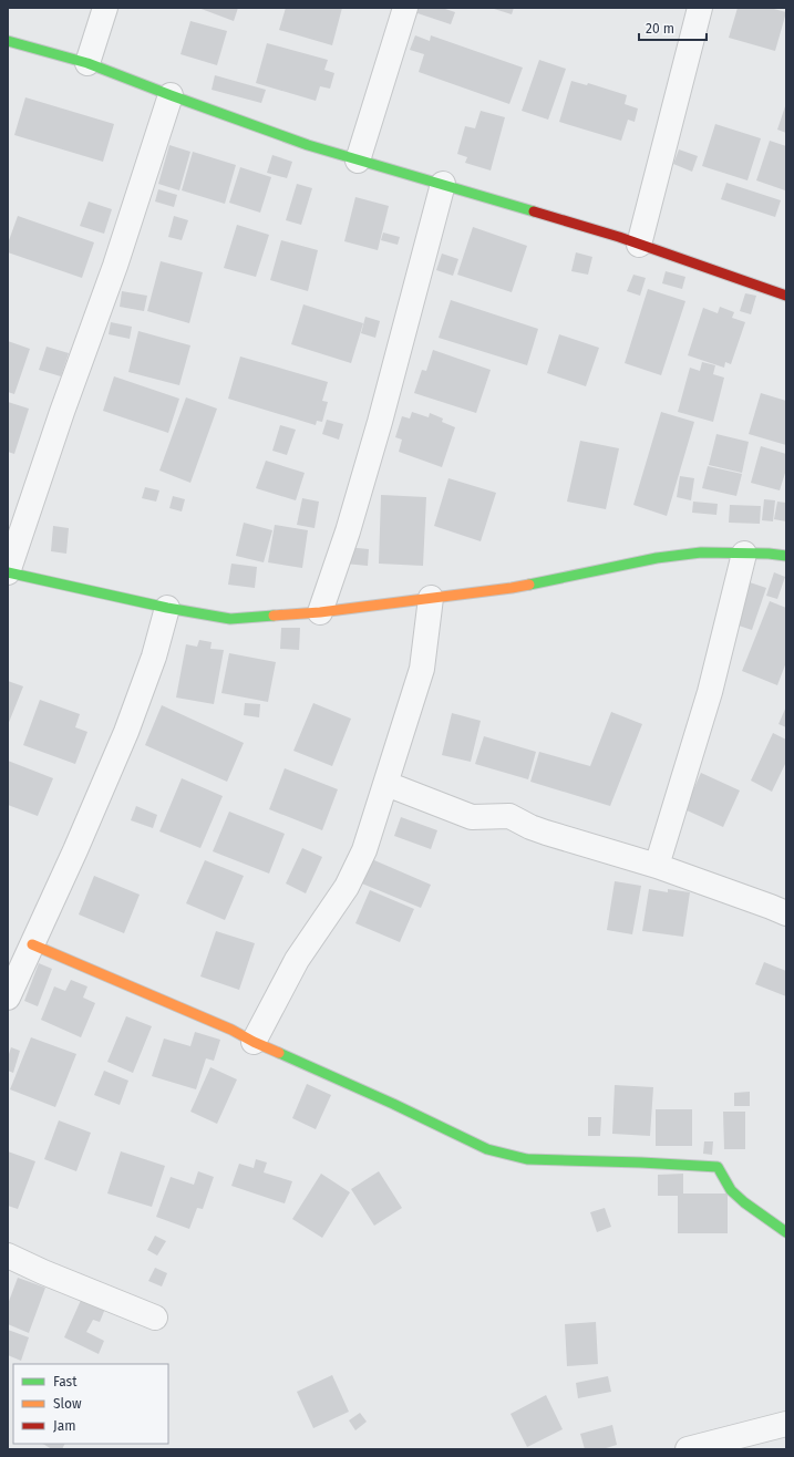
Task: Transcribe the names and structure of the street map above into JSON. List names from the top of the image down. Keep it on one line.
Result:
{"legend":["Fast","Slow","Jam"],"scale_bar":"20 m"}
